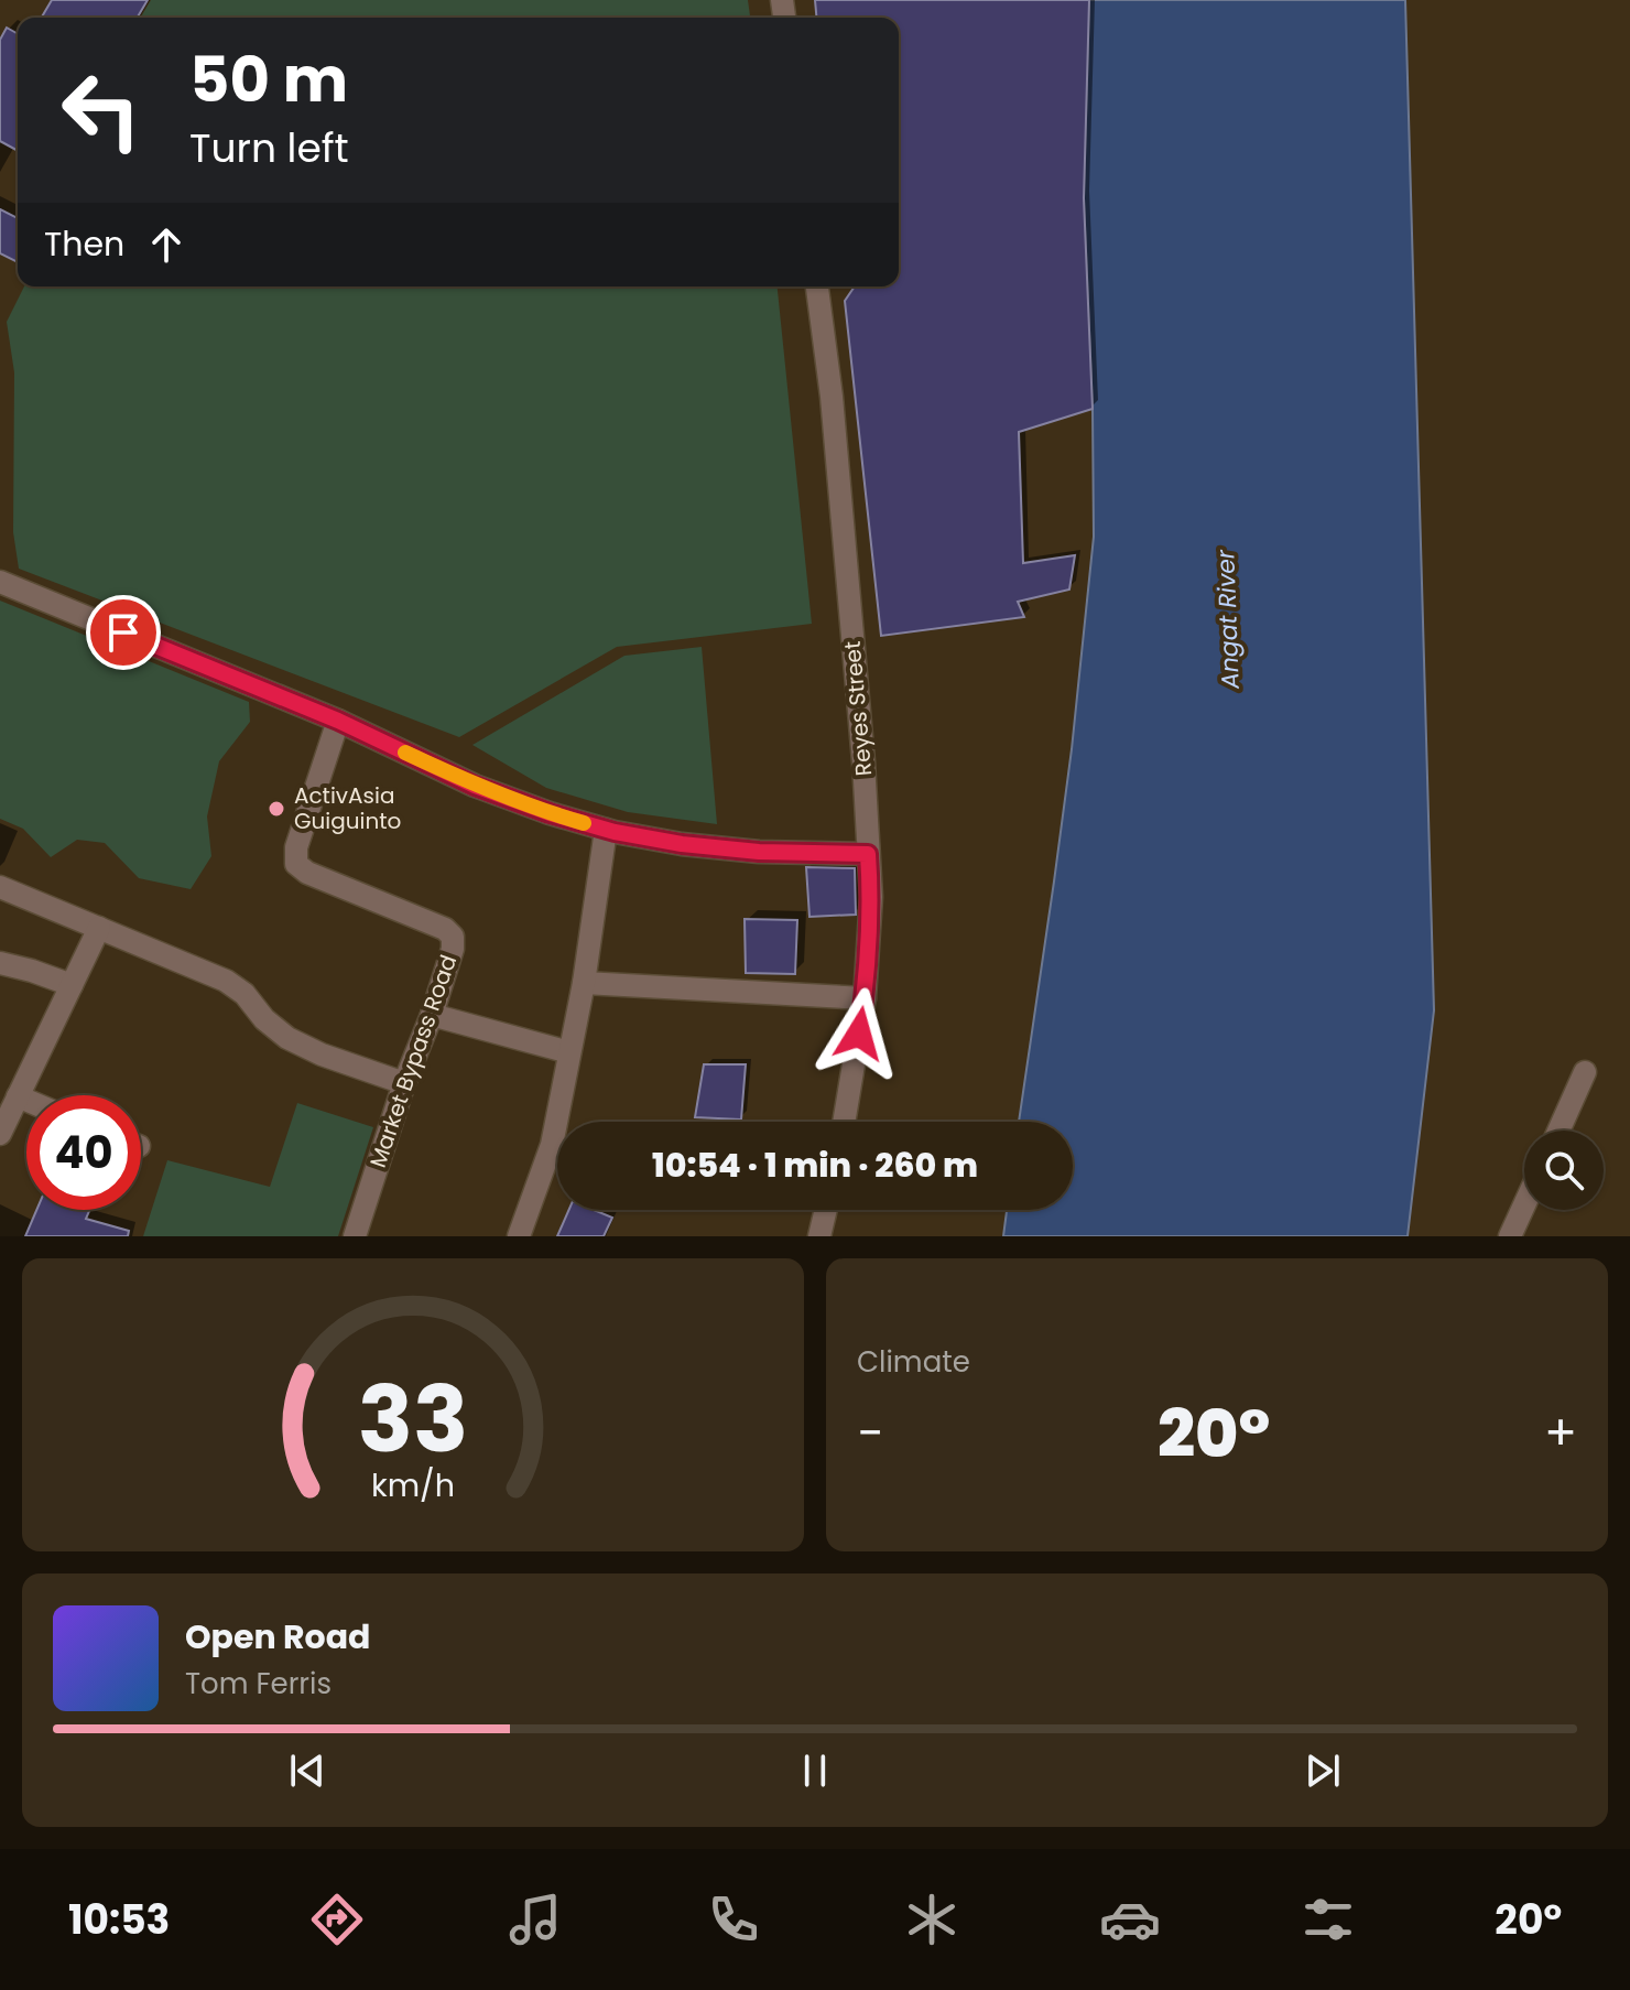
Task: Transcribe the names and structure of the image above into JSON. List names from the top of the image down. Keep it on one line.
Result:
{"streets":{"street":["Reyes Street","Market Bypass Road"]},"water":["Angat River"],"places":["ActivAsia Guiguinto"],"page":{"turn":["50 m","Turn left"],"then":"Then","limit":"40","trip":"10:54 · 1 min · 260 m","tile":"Climate","heat":["−","20°","+"],"song":["Open Road","Tom Ferris"],"tabs":["10:53","20°"],"gauge":["33","km/h"]}}
